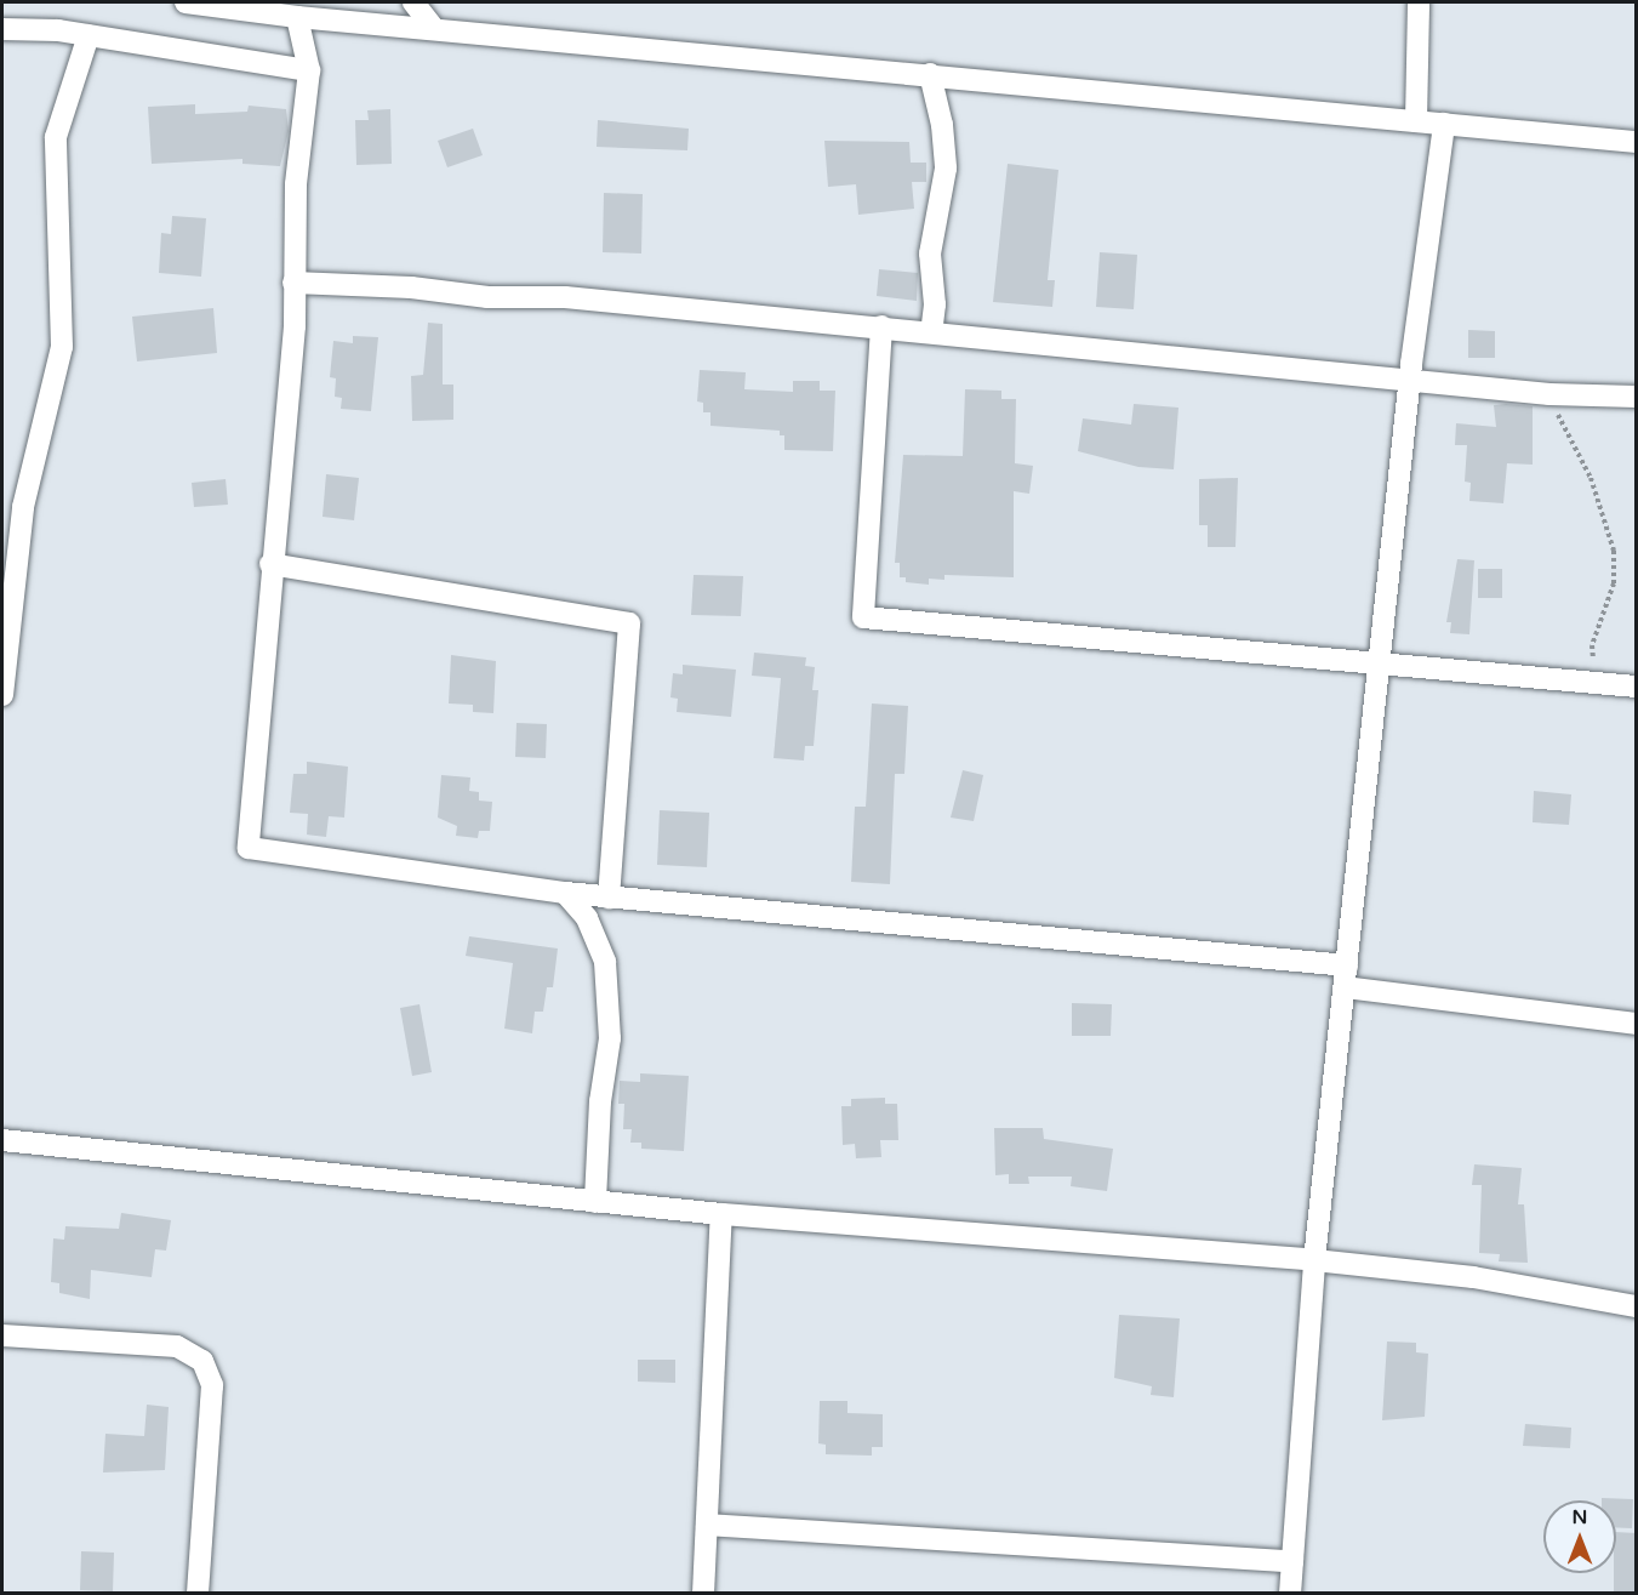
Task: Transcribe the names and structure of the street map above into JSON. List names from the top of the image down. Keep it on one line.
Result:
{"north":"top"}
